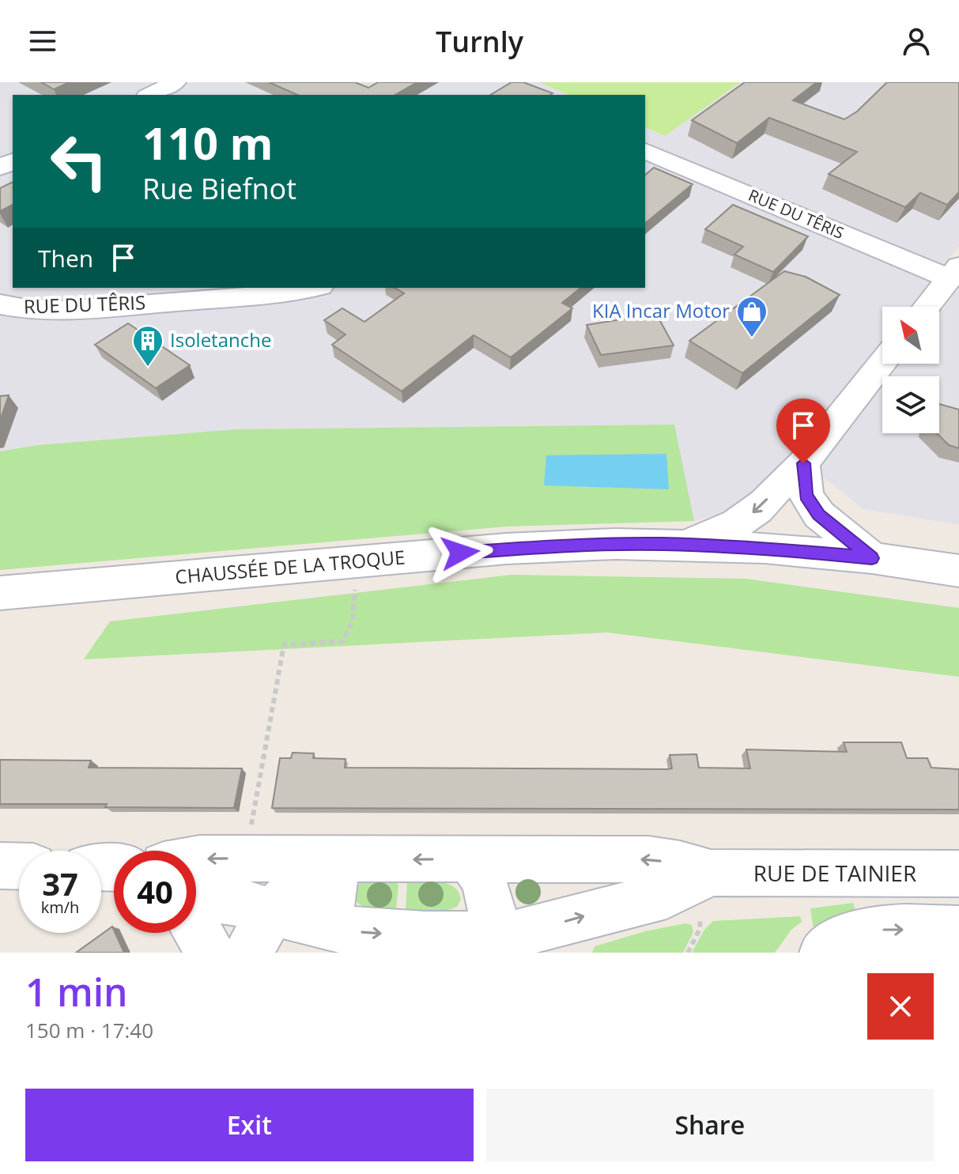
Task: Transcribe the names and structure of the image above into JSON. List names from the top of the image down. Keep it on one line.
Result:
{"streets":{"street":["RUE DU TÊRIS","CHAUSSÉE DE LA TROQUE","RUE DE TAINIER"]},"places":{"shop":["KIA Incar Motor"],"building":["Isoletanche"]},"north":"top left","page":{"header":"Turnly","turn":["110 m","Rue Biefnot"],"then":"Then","speed":"37 km/h","limit":"40","heading":["1 min","150 m · 17:40"],"buttons":["Exit","Share"]}}
